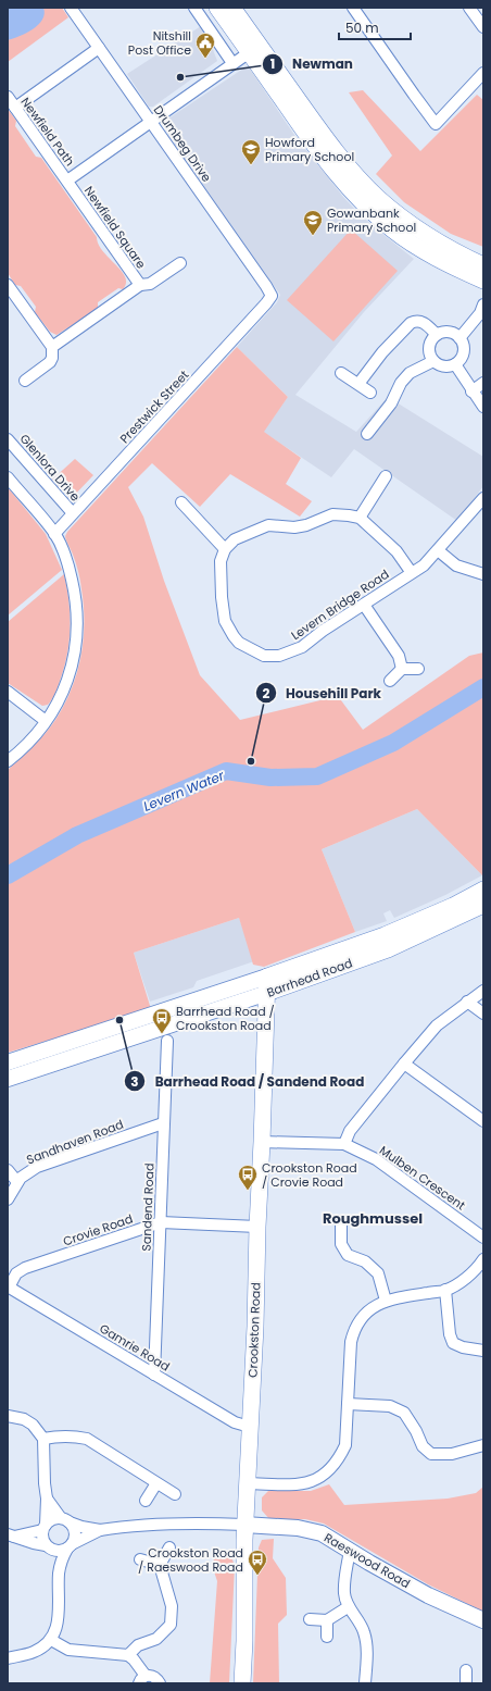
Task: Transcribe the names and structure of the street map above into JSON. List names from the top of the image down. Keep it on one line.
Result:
{"streets":{"main road":["Barrhead Road","Crookston Road","Raeswood Road"],"street":["Newfield Path","Drumbeg Drive","Newfield Square","Prestwick Street","Glenlora Drive","Levern Bridge Road","Sandhaven Road","Mulben Crescent","Sandend Road","Crovie Road","Gamrie Road"]},"crossings":[["Newfield Path","Newfield Square"],["Drumbeg Drive","Newfield Square"],["Drumbeg Drive","Prestwick Street"],["Prestwick Street","Glenlora Drive"],["Barrhead Road","Crookston Road"],["Sandhaven Road","Sandend Road"],["Sandend Road","Crovie Road"],["Sandend Road","Gamrie Road"],["Crovie Road","Crookston Road"],["Crovie Road","Gamrie Road"],["Crookston Road","Gamrie Road"],["Crookston Road","Raeswood Road"]],"districts":["Roughmussel"],"water":["Levern Water"],"places":{"public building":["Nitshill Post Office"],"other":["Newman","Househill Park","Barrhead Road / Sandend Road"],"school or university":["Howford Primary School","Gowanbank Primary School"],"bus stop":["Barrhead Road / Crookston Road","Crookston Road / Crovie Road","Crookston Road / Raeswood Road"]},"scale_bar":"50 m"}
